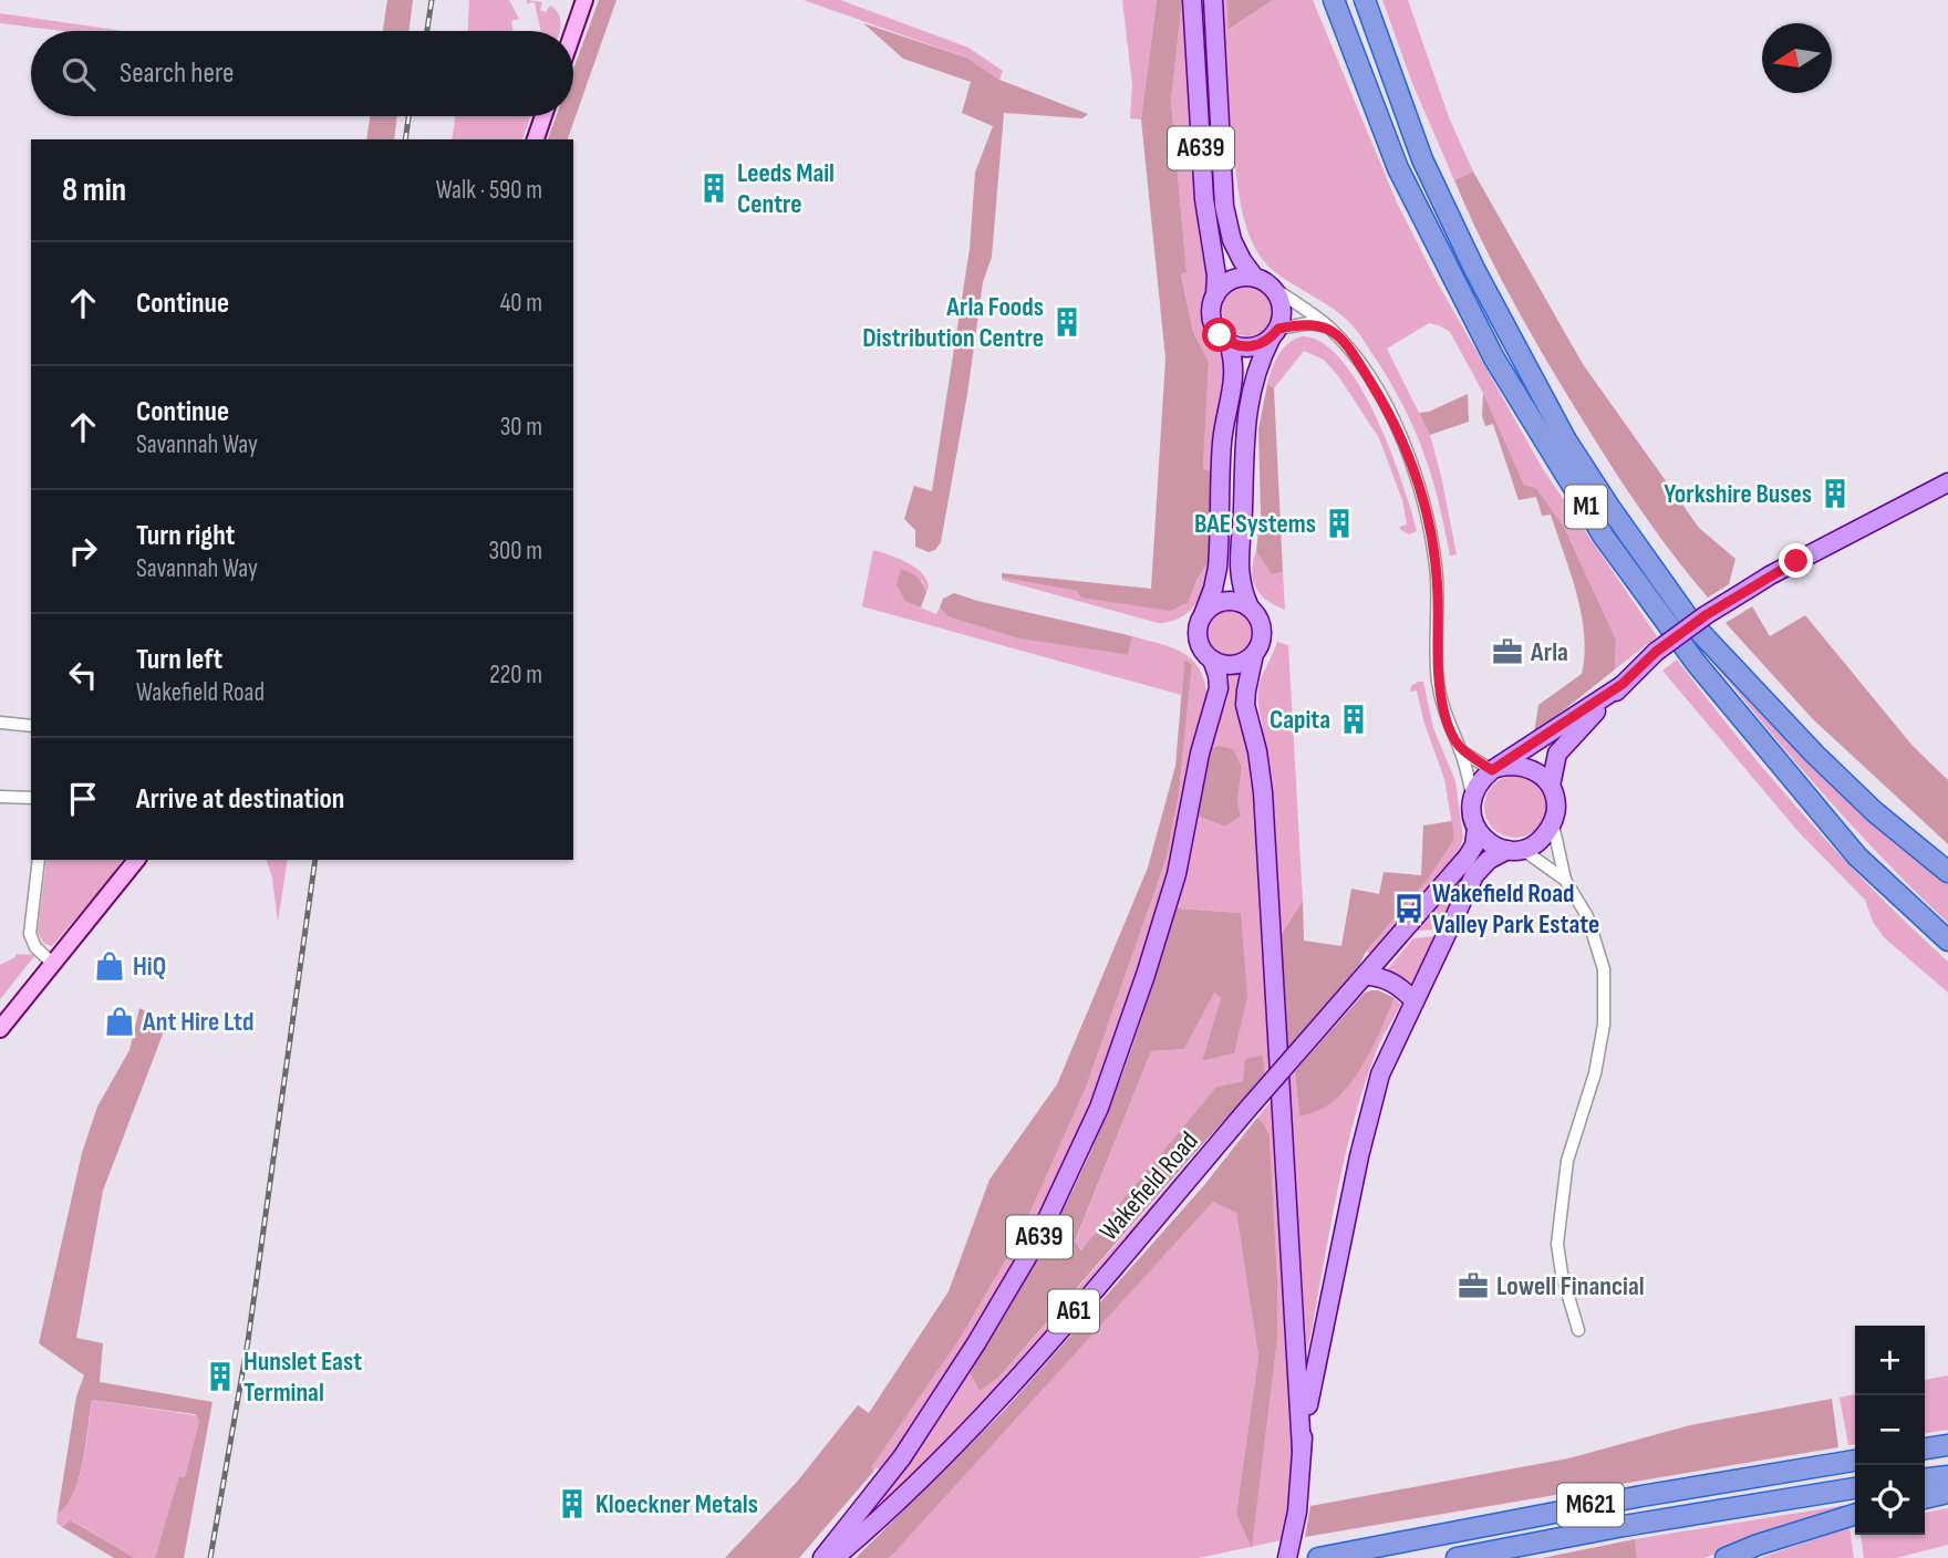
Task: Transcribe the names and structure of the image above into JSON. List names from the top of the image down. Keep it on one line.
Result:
{"streets":{"highway":["M1","M621"],"main road":["A639","Wakefield Road","A61"]},"places":{"building":["Leeds Mail Centre","Arla Foods Distribution Centre","Yorkshire Buses","BAE Systems","Capita","Hunslet East Terminal","Kloeckner Metals"],"office":["Arla","Lowell Financial"],"bus stop":["Wakefield Road Valley Park Estate"],"shop":["HiQ","Ant Hire Ltd"]},"north":"left","page":{"search":"Search here","heading":["8 min","Walk · 590 m"],"list":[["Continue","40 m"],["Continue","Savannah Way","30 m"],["Turn right","Savannah Way","300 m"],["Turn left","Wakefield Road","220 m"],"Arrive at destination"],"map_buttons":["+","−"]}}
